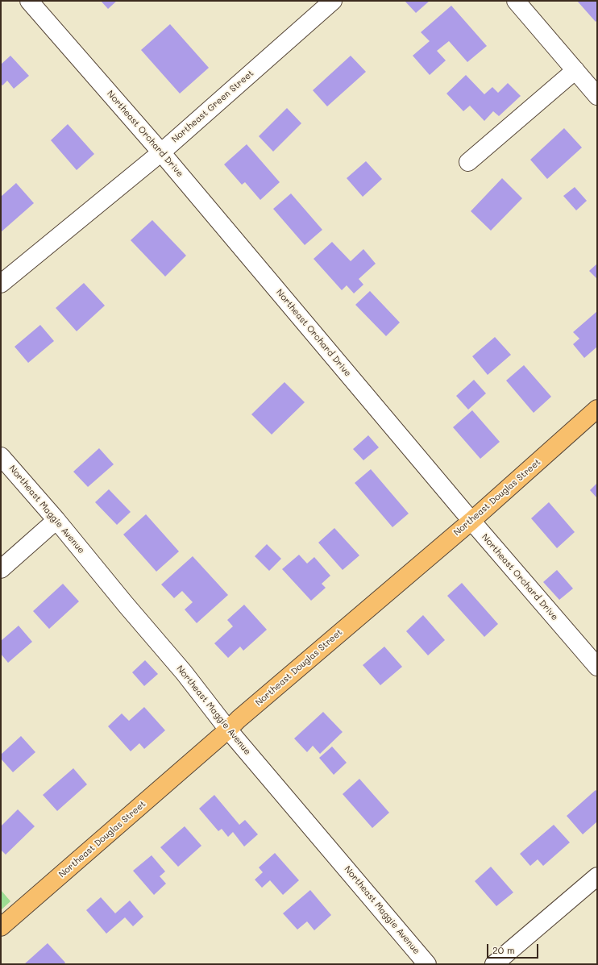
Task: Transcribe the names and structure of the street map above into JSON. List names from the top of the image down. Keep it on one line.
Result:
{"streets":{"main road":["Northeast Douglas Street"],"street":["Northeast Green Street","Northeast Orchard Drive","Northeast Maggie Avenue"]},"crossings":[["Northeast Green Street","Northeast Orchard Drive"],["Northeast Orchard Drive","Northeast Douglas Street"],["Northeast Douglas Street","Northeast Maggie Avenue"]],"scale_bar":"20 m"}
